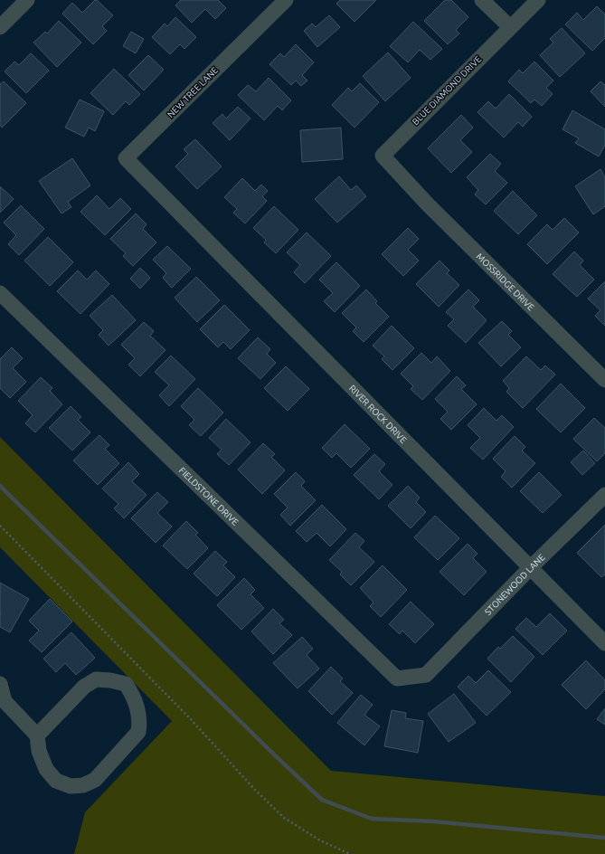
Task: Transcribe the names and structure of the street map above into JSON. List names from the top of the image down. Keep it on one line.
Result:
{"streets":{"street":["BLUE DIAMOND DRIVE","NEW TREE LANE","MOSSRIDGE DRIVE","RIVER ROCK DRIVE","FIELDSTONE DRIVE","STONEWOOD LANE"]},"crossings":[["BLUE DIAMOND DRIVE","MOSSRIDGE DRIVE"],["NEW TREE LANE","RIVER ROCK DRIVE"],["RIVER ROCK DRIVE","STONEWOOD LANE"],["FIELDSTONE DRIVE","STONEWOOD LANE"]]}
